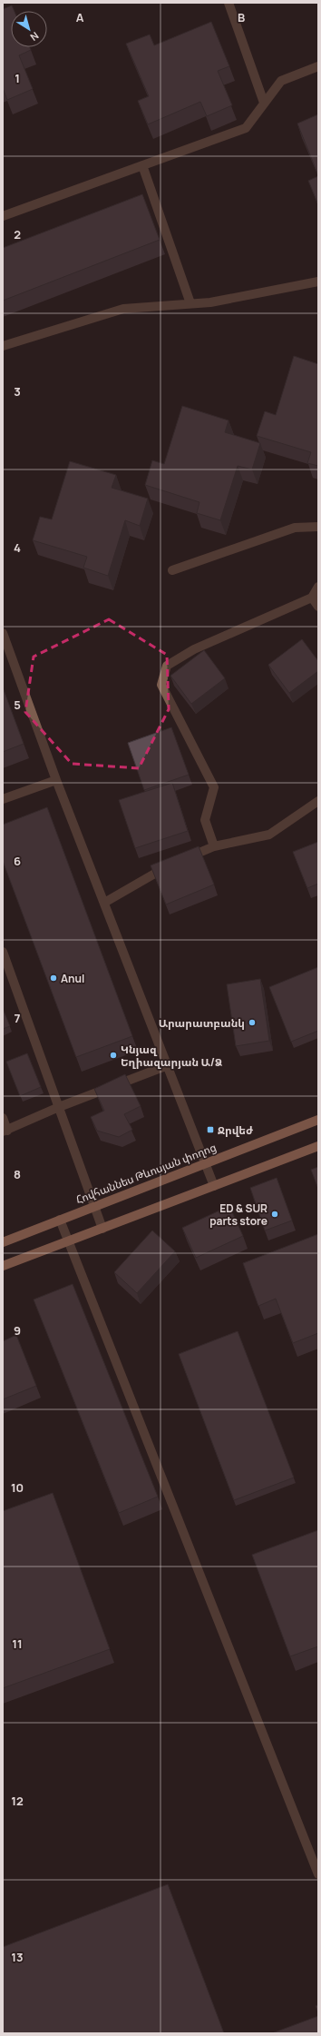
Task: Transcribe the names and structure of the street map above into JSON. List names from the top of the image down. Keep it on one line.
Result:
{"streets":{"main road":["Հովհաննես Թևոսյան փողոց"]},"places":{"other":["Anul","Արարատբանկ","Կնյազ Եղիազարյան Ա/Ձ","ED & SUR parts store"],"transit":["Ջրվեժ"]},"north":"bottom right","grid":{"columns":["A","B"],"rows":["1","2","3","4","5","6","7","8","9","10","11","12","13"]}}
